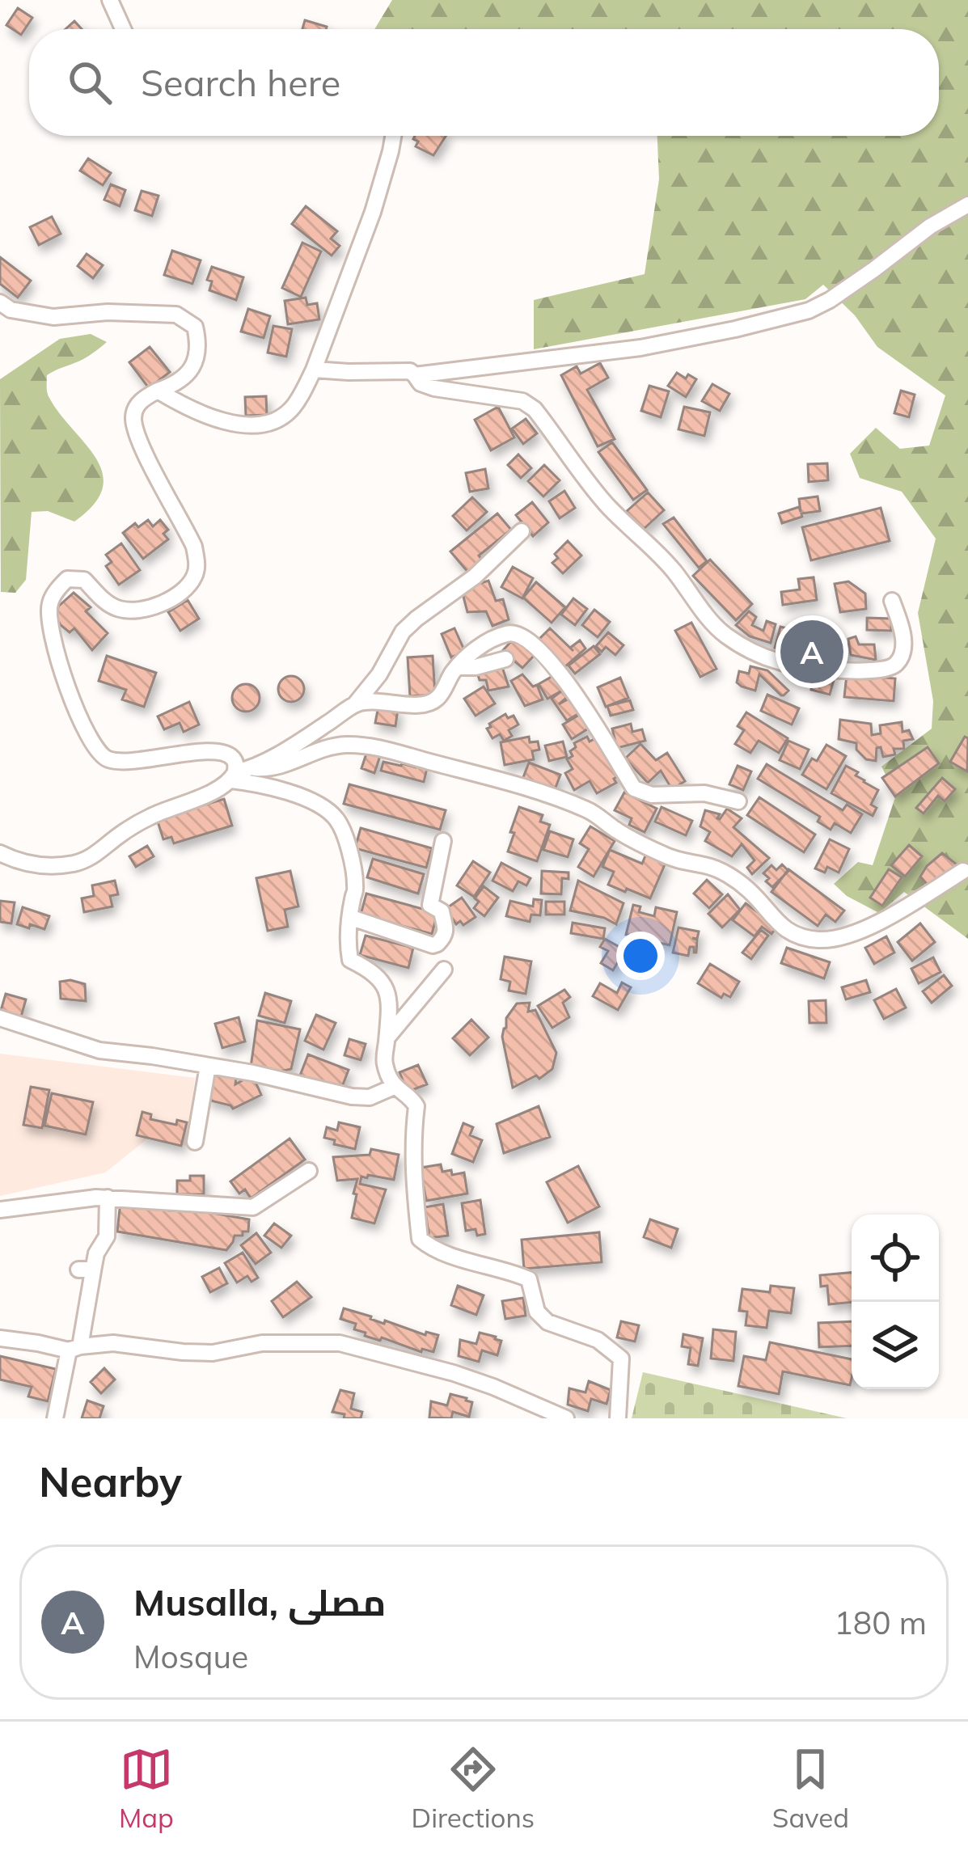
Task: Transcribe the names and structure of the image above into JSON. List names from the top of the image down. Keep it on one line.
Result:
{"page":{"search":"Search here","pins":"A","heading":"Nearby","list":[{"mark":"A","name":"Musalla, مصلى","note":"Mosque","value":"180 m"}],"nav":["Map","Directions","Saved"]}}
